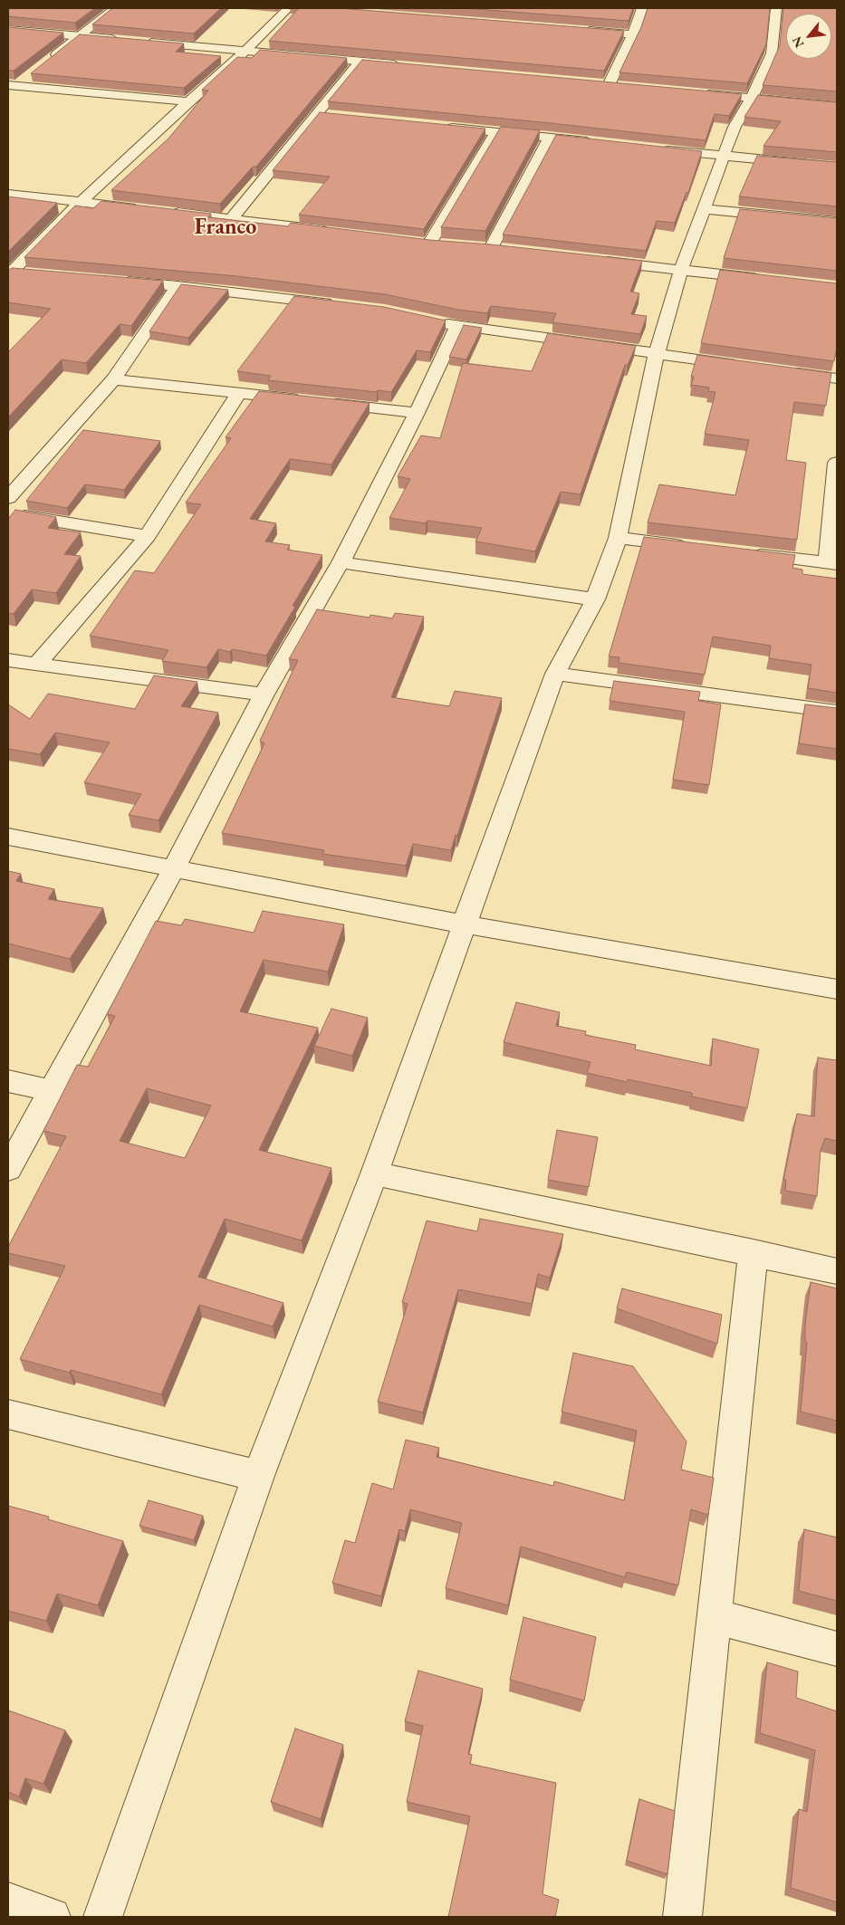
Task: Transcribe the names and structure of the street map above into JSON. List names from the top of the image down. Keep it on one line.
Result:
{"districts":["Franco"],"north":"bottom left"}
